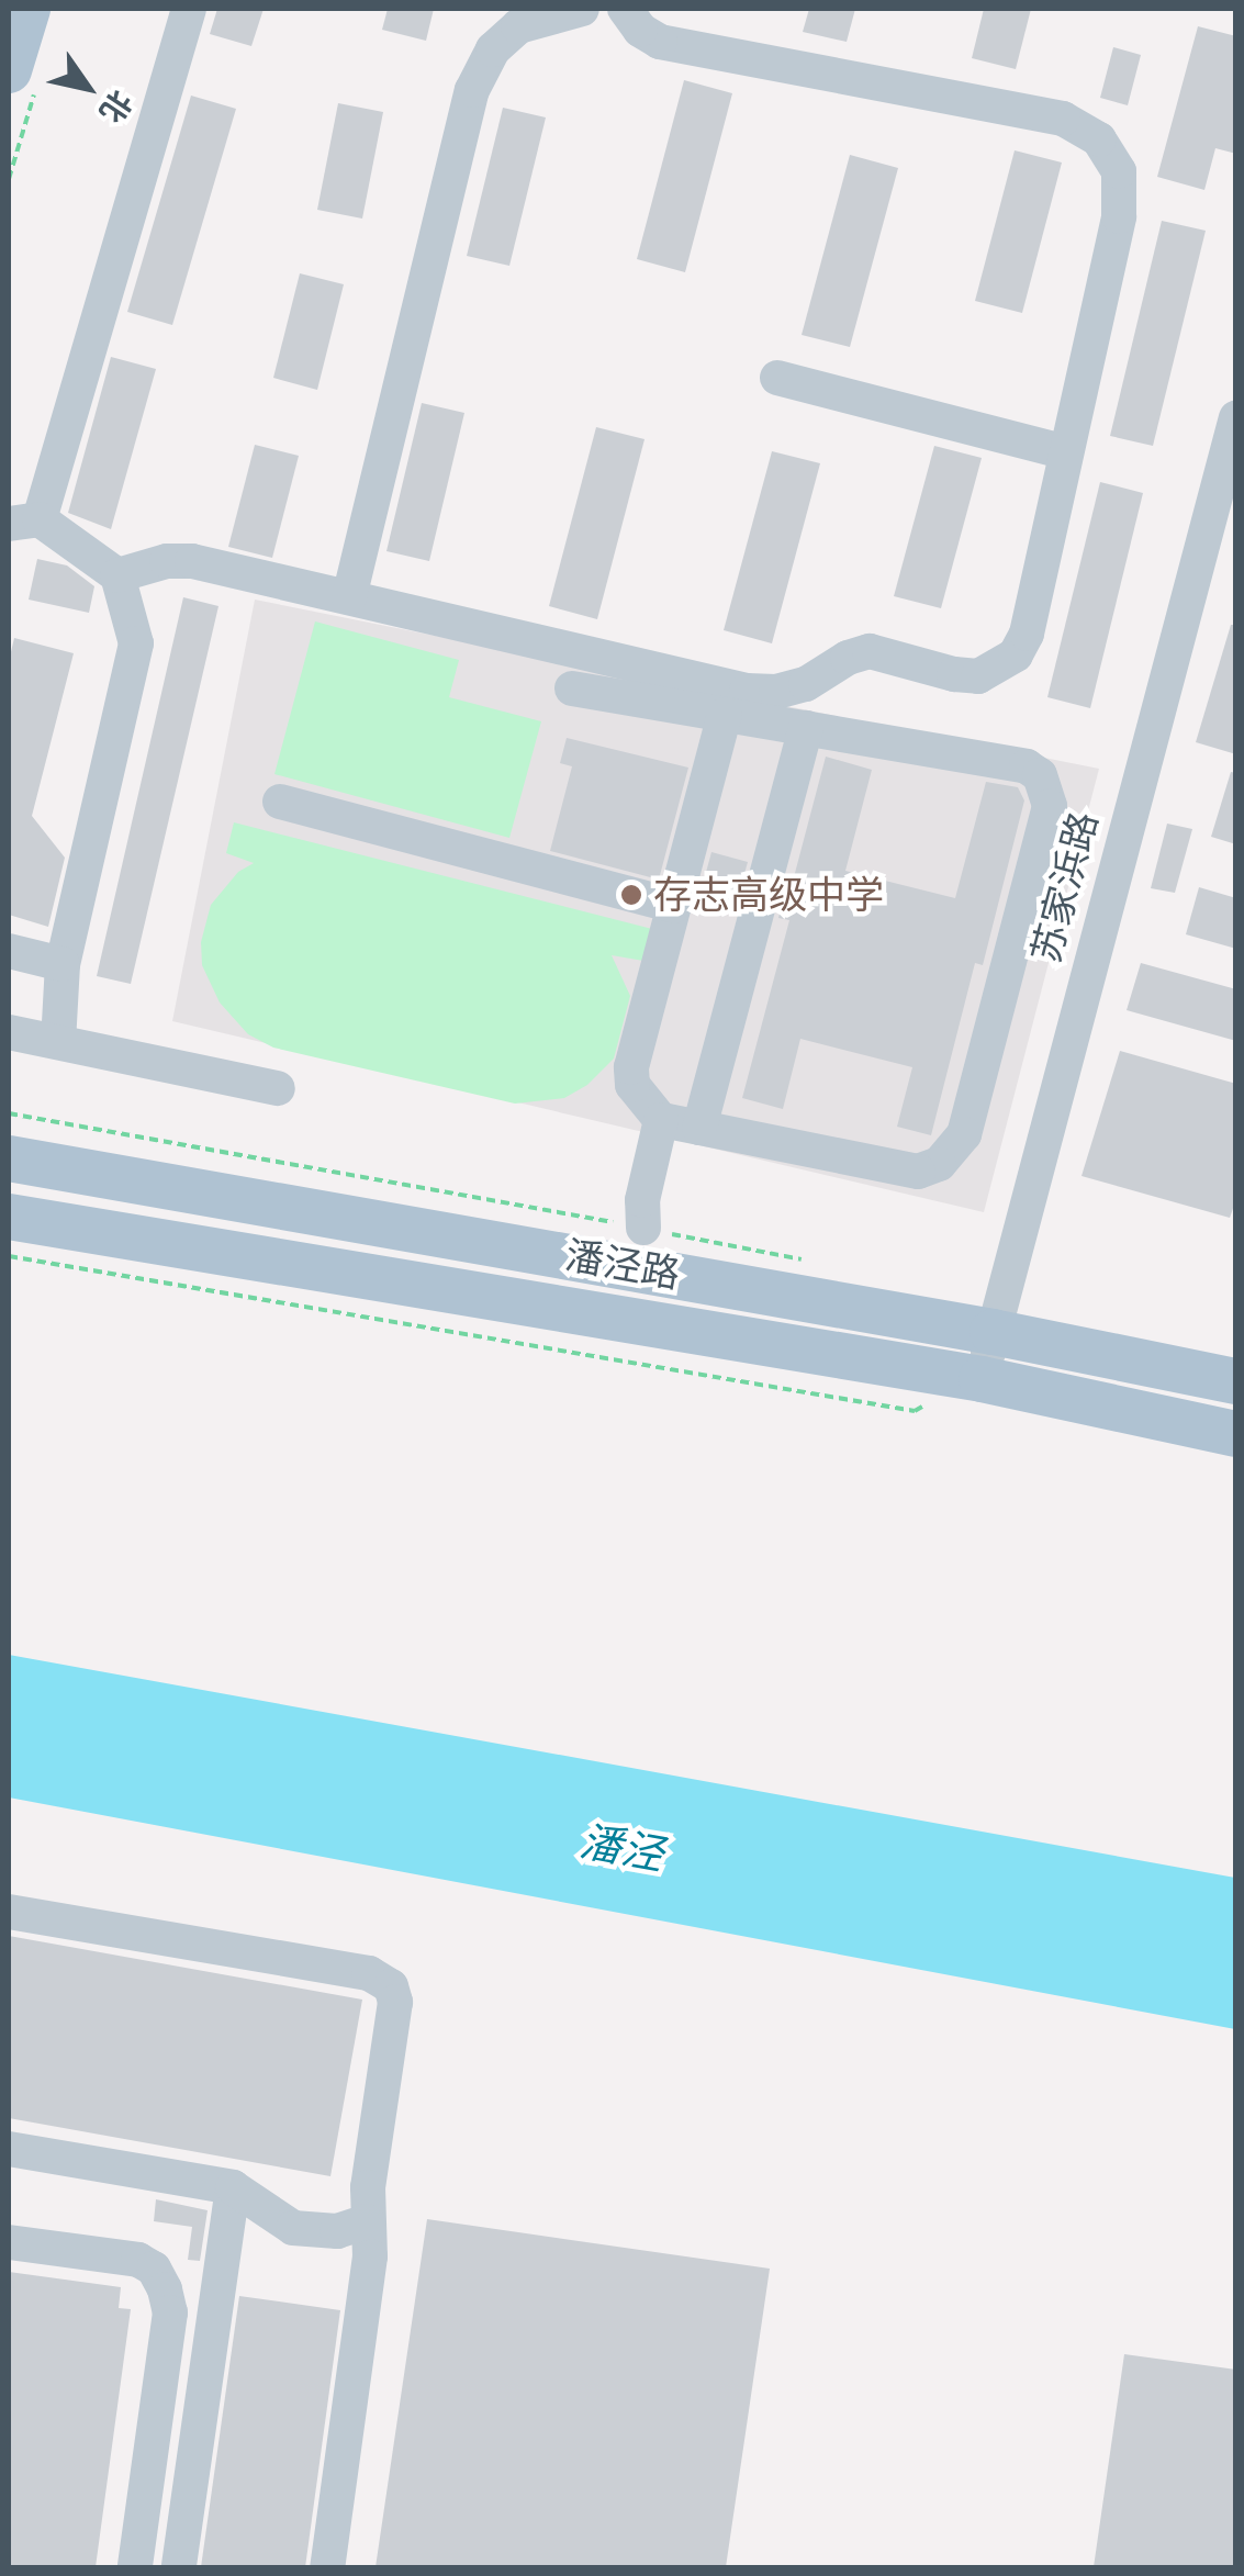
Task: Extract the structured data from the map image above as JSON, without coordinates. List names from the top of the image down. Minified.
{"streets":{"main road":["潘泾路"],"street":["苏家浜路"]},"crossings":[["苏家浜路","潘泾路"]],"water":["潘泾"],"places":["存志高级中学"],"north":"bottom right"}
